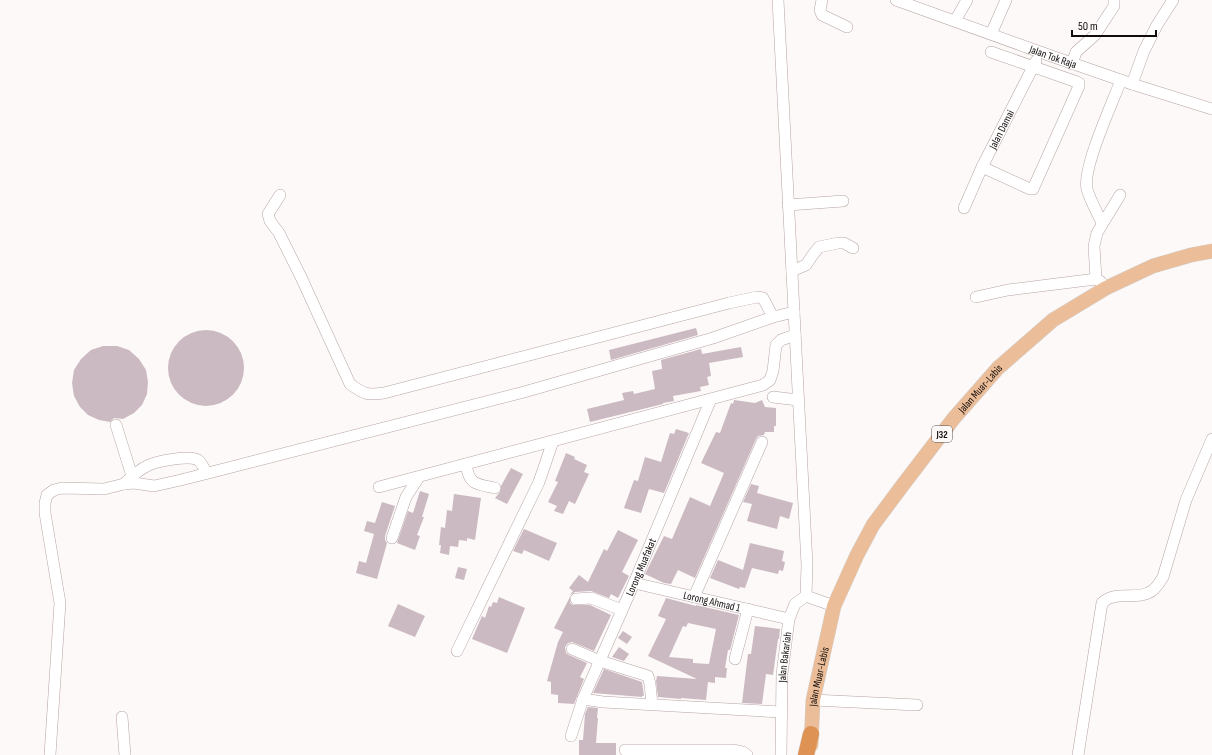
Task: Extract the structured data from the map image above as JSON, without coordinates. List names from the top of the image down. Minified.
{"streets":{"main road":["Jalan Muar-Labis","J32"],"street":["Jalan Tok Raja","Jalan Damai","Lorong Muafakat","Lorong Ahmad 1","Jalan Bakariah"]},"crossings":[["Jalan Tok Raja","Jalan Damai"],["Lorong Muafakat","Lorong Ahmad 1"],["Lorong Ahmad 1","Jalan Bakariah"]],"scale_bar":"50 m"}
